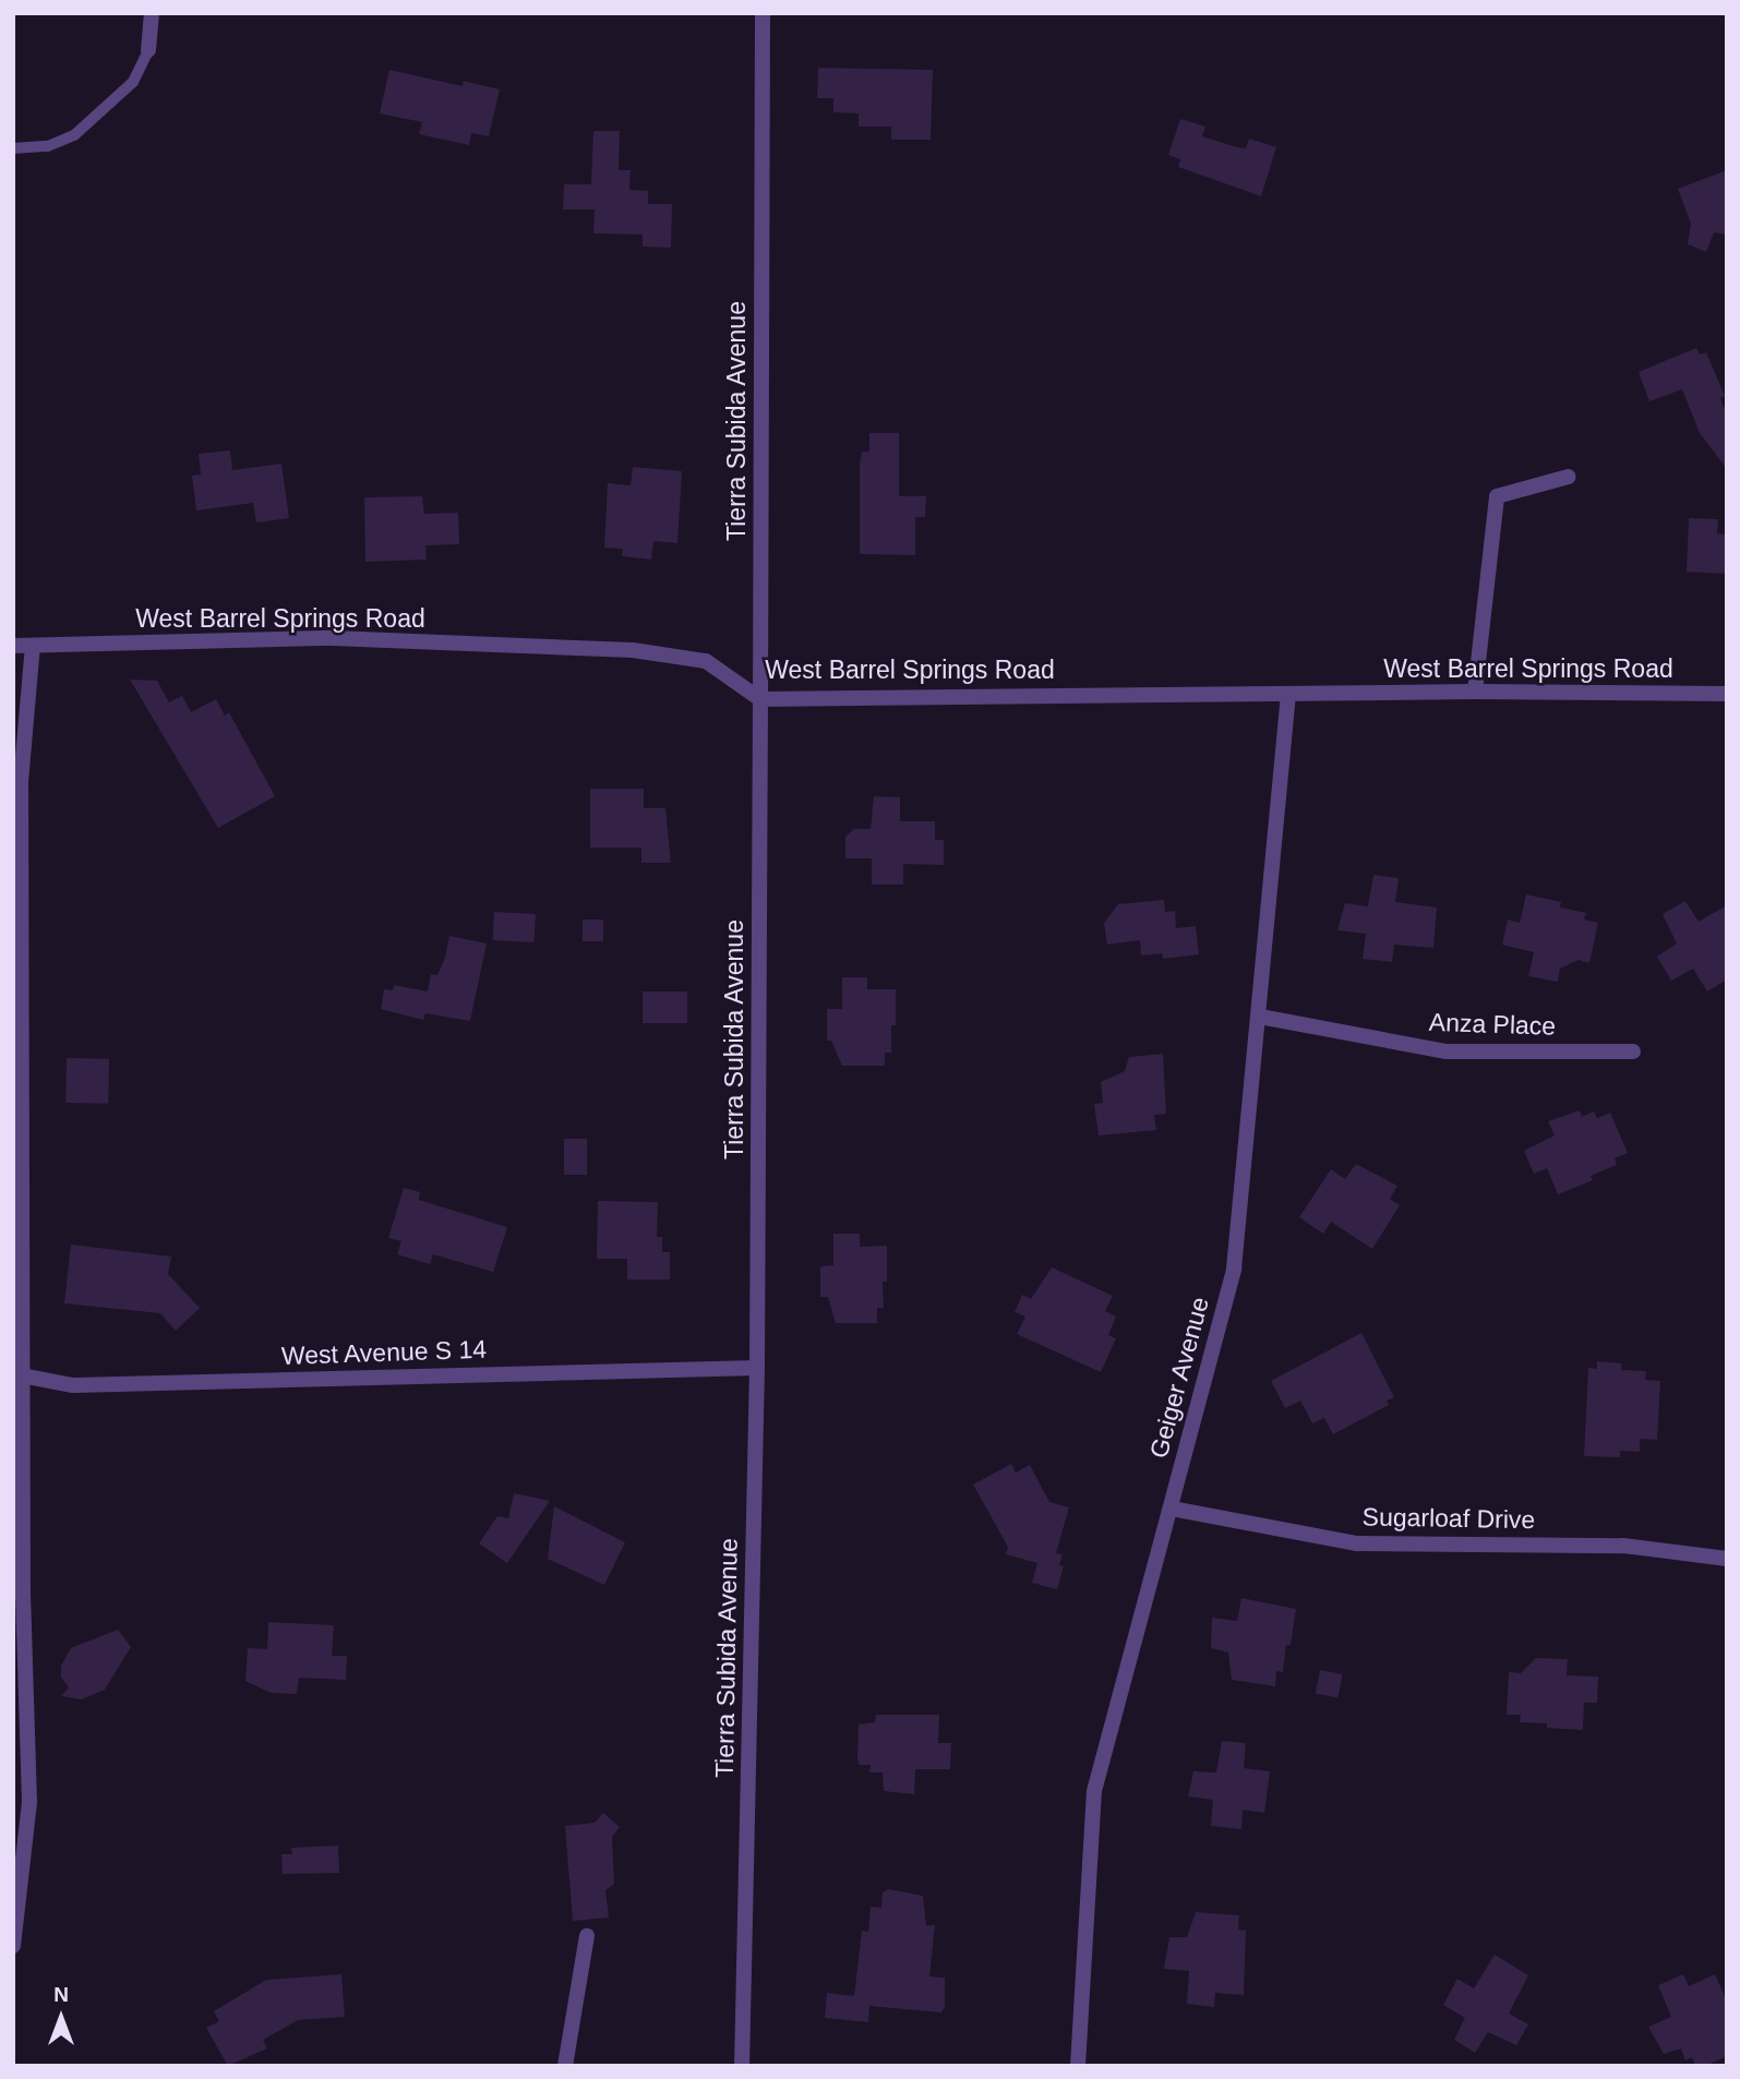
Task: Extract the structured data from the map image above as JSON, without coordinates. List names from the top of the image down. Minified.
{"streets":{"street":["Tierra Subida Avenue","West Barrel Springs Road","Anza Place","West Avenue S 14","Geiger Avenue","Sugarloaf Drive"]},"crossings":[["Tierra Subida Avenue","West Barrel Springs Road"],["Tierra Subida Avenue","West Avenue S 14"],["West Barrel Springs Road","Geiger Avenue"],["Anza Place","Geiger Avenue"],["Geiger Avenue","Sugarloaf Drive"]],"north":"top"}
